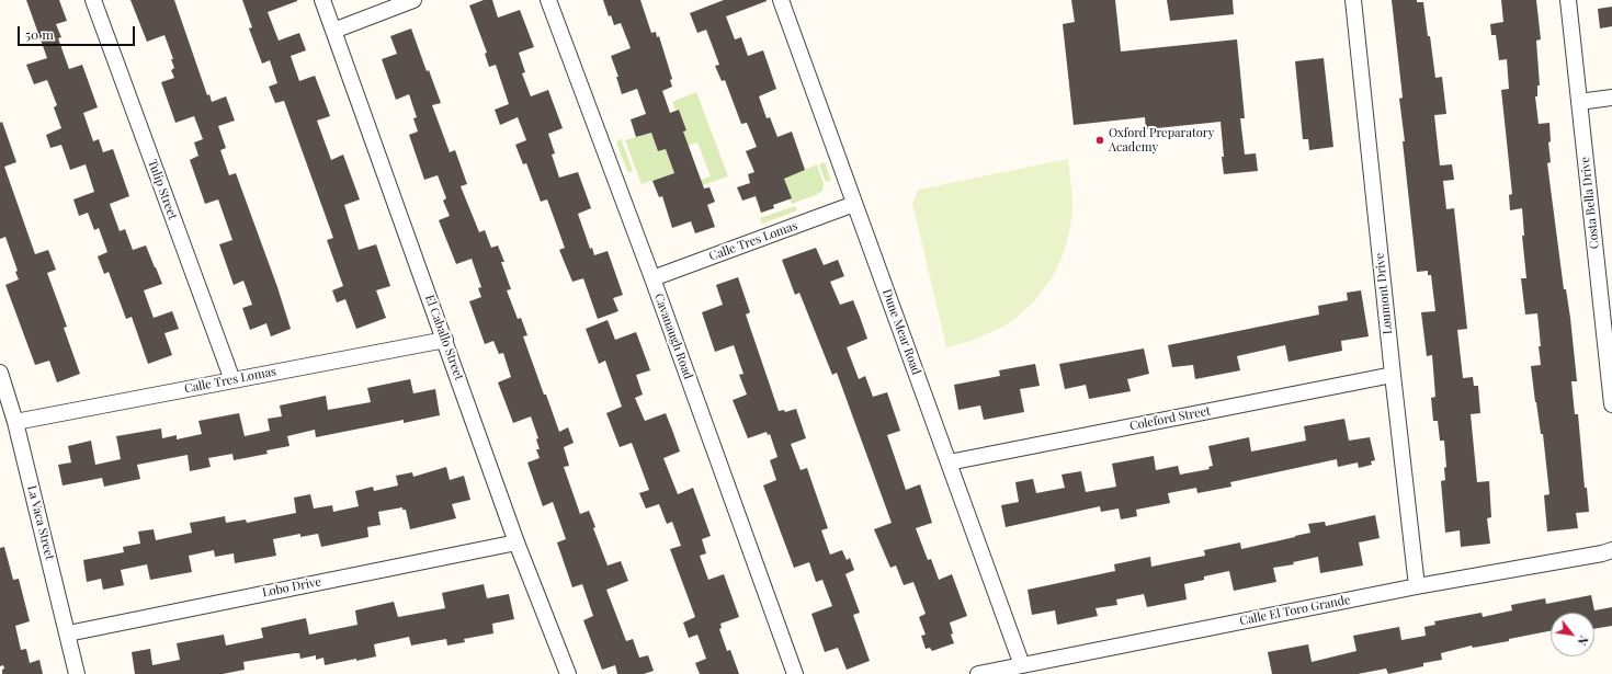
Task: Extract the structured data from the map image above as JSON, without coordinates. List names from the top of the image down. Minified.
{"streets":{"street":["Tulip Street","Costa Bella Drive","Calle Tres Lomas","Loumont Drive","Dune Mear Road","Cavanaugh Road","El Caballo Street","Coleford Street","La Vaca Street","Lobo Drive","Calle El Toro Grande"]},"crossings":[["Tulip Street","Calle Tres Lomas"],["Calle Tres Lomas","Dune Mear Road"],["Calle Tres Lomas","Cavanaugh Road"],["Calle Tres Lomas","El Caballo Street"],["Calle Tres Lomas","La Vaca Street"],["Loumont Drive","Coleford Street"],["Loumont Drive","Calle El Toro Grande"],["Dune Mear Road","Coleford Street"],["Dune Mear Road","Calle El Toro Grande"],["El Caballo Street","Lobo Drive"],["La Vaca Street","Lobo Drive"]],"places":["Oxford Preparatory Academy"],"scale_bar":"50 m","north":"bottom right"}
